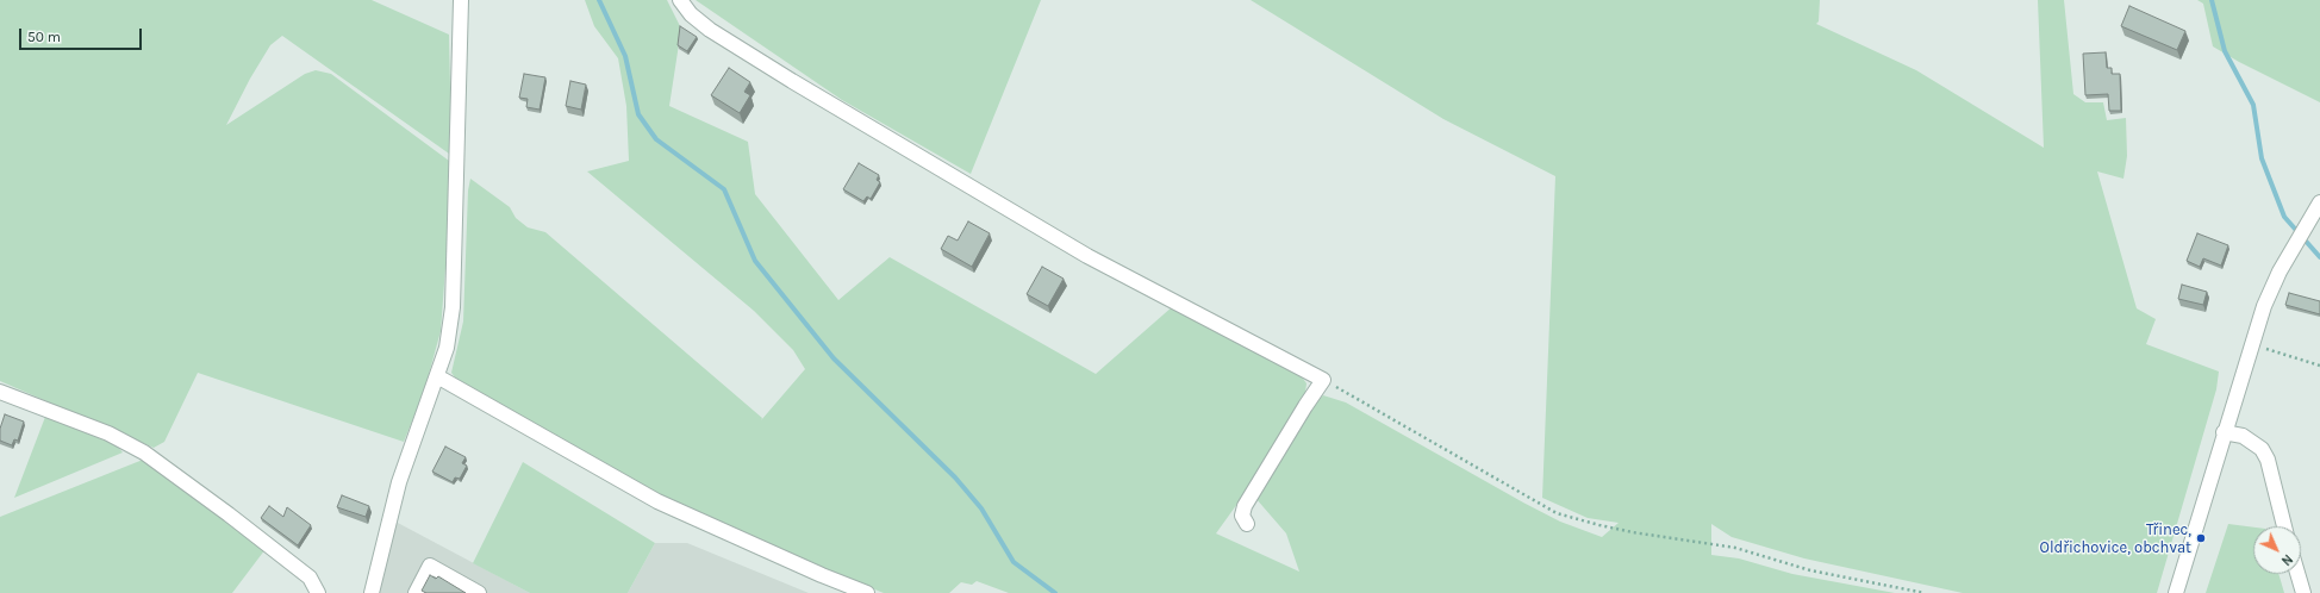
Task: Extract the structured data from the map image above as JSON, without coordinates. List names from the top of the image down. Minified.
{"places":["Třinec, Oldřichovice, obchvat"],"scale_bar":"50 m","north":"bottom right"}
